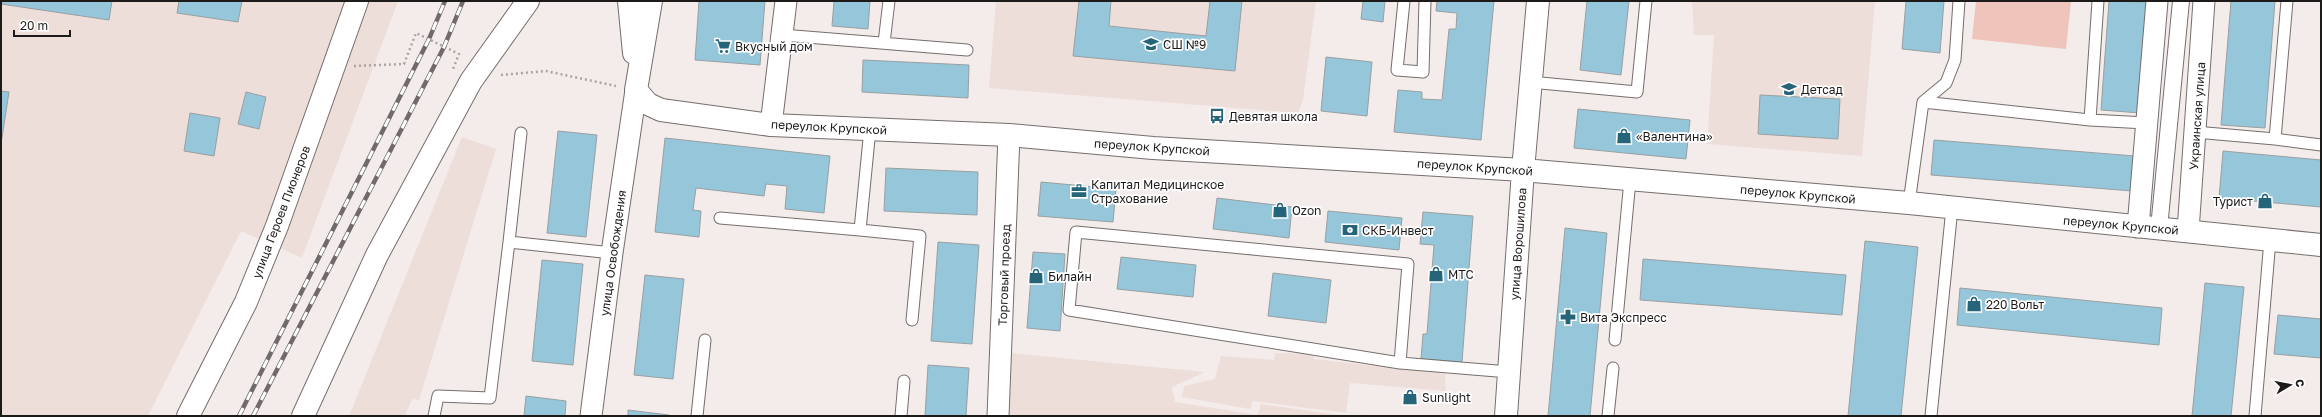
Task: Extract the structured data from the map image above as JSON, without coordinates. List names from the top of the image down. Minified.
{"streets":{"street":["Украинская улица","переулок Крупской","улица Героев Пионеров","улица Ворошилова","улица Освобождения","Торговый проезд"]},"crossings":[["Украинская улица","переулок Крупской"],["переулок Крупской","улица Ворошилова"],["переулок Крупской","улица Освобождения"],["переулок Крупской","Торговый проезд"]],"places":{"school or university":["СШ №9","Детсад"],"supermarket":["Вкусный дом"],"bus stop":["Девятая школа"],"shop":["«Валентина»","Турист","Ozon","МТС","Билайн","220 Вольт","Sunlight"],"office":["Капитал Медицинское Страхование"],"bank":["СКБ-Инвест"],"pharmacy":["Вита Экспресс"]},"scale_bar":"20 m","north":"right"}
